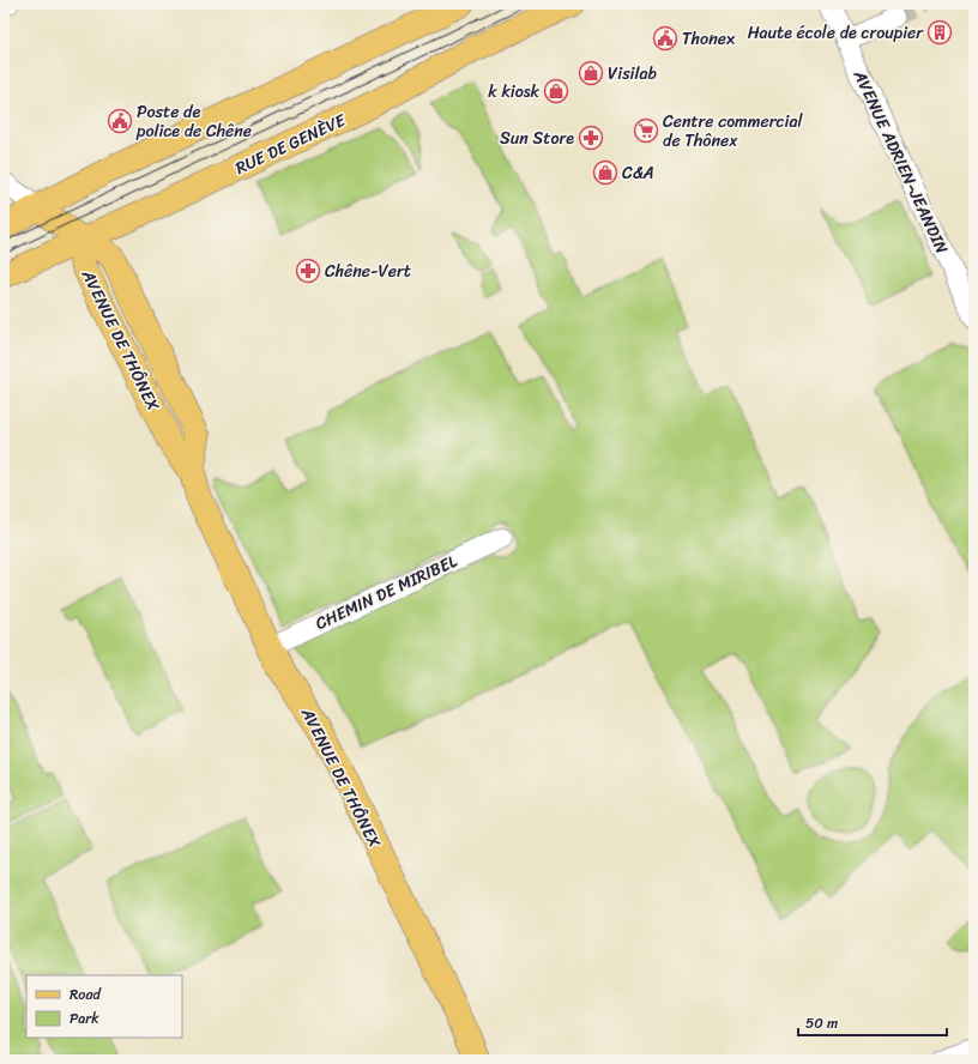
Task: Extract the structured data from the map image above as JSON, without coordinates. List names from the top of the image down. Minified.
{"streets":{"main road":["RUE DE GENÈVE","AVENUE DE THÔNEX"],"street":["AVENUE ADRIEN-JEANDIN","CHEMIN DE MIRIBEL"]},"crossings":[["RUE DE GENÈVE","AVENUE DE THÔNEX"],["AVENUE DE THÔNEX","CHEMIN DE MIRIBEL"]],"places":{"building":["Haute école de croupier"],"public building":["Thonex","Poste de police de Chêne"],"shop":["Visilab","k kiosk","C&A"],"supermarket":["Centre commercial de Thônex"],"pharmacy":["Sun Store","Chêne-Vert"]},"legend":["Road","Park"],"scale_bar":"50 m"}
